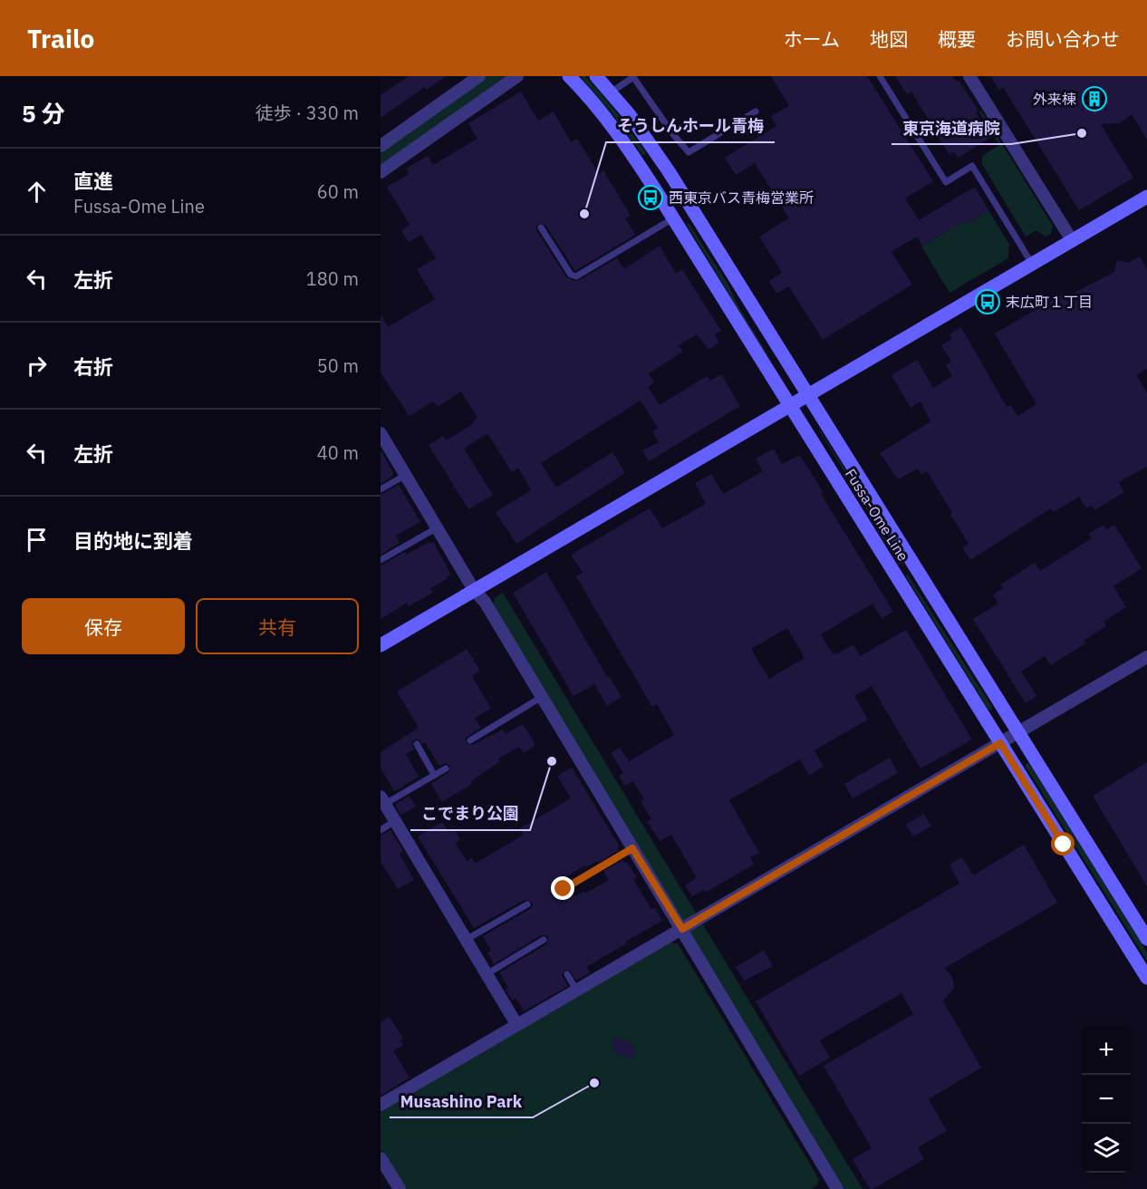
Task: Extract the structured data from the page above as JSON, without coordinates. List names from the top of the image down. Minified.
{"streets":{"main road":["Fussa-Ome Line"]},"places":{"building":["外来棟"],"other":["東京海道病院","そうしんホール青梅","こでまり公園","Musashino Park"],"bus stop":["西東京バス青梅営業所","末広町１丁目"]},"page":{"header":"Trailo","nav":["ホーム","地図","概要","お問い合わせ"],"heading":["5 分","徒歩 · 330 m"],"list":[["直進","Fussa-Ome Line","60 m"],["左折","180 m"],["右折","50 m"],["左折","40 m"],"目的地に到着"],"buttons":["保存","共有"],"map_buttons":["+","−"]}}
